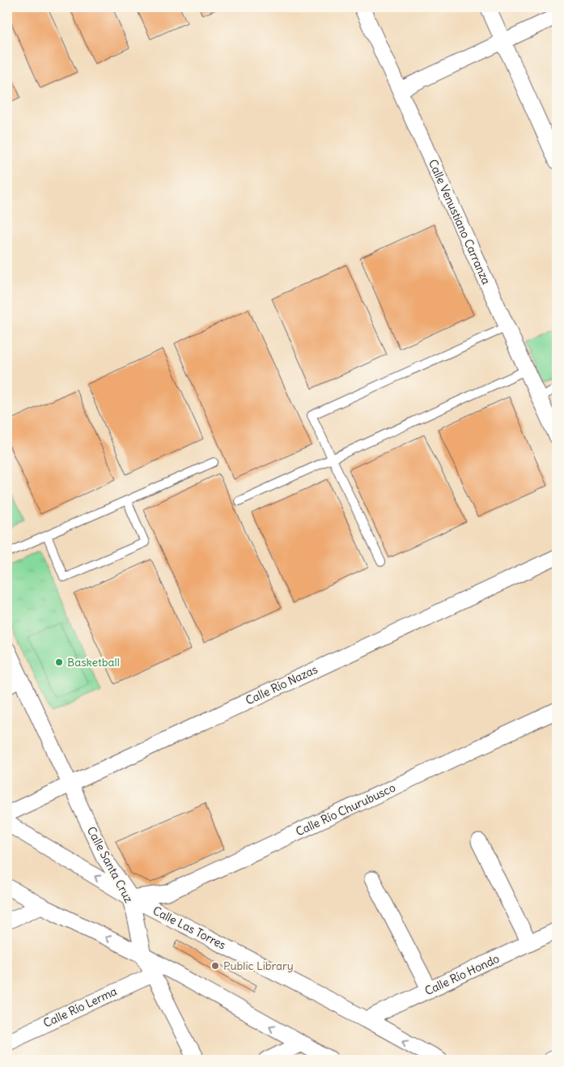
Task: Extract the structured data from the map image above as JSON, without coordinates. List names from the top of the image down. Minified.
{"streets":{"street":["Calle Venustiano Carranza","Calle Río Nazas","Calle Río Churubusco","Calle Santa Cruz","Calle Las Torres","Calle Río Hondo","Calle Río Lerma"]},"crossings":[["Calle Río Nazas","Calle Santa Cruz"],["Calle Río Churubusco","Calle Santa Cruz"],["Calle Río Churubusco","Calle Las Torres"],["Calle Santa Cruz","Calle Las Torres"],["Calle Santa Cruz","Calle Río Lerma"],["Calle Las Torres","Calle Río Hondo"]],"places":["Basketball","Public Library"]}
